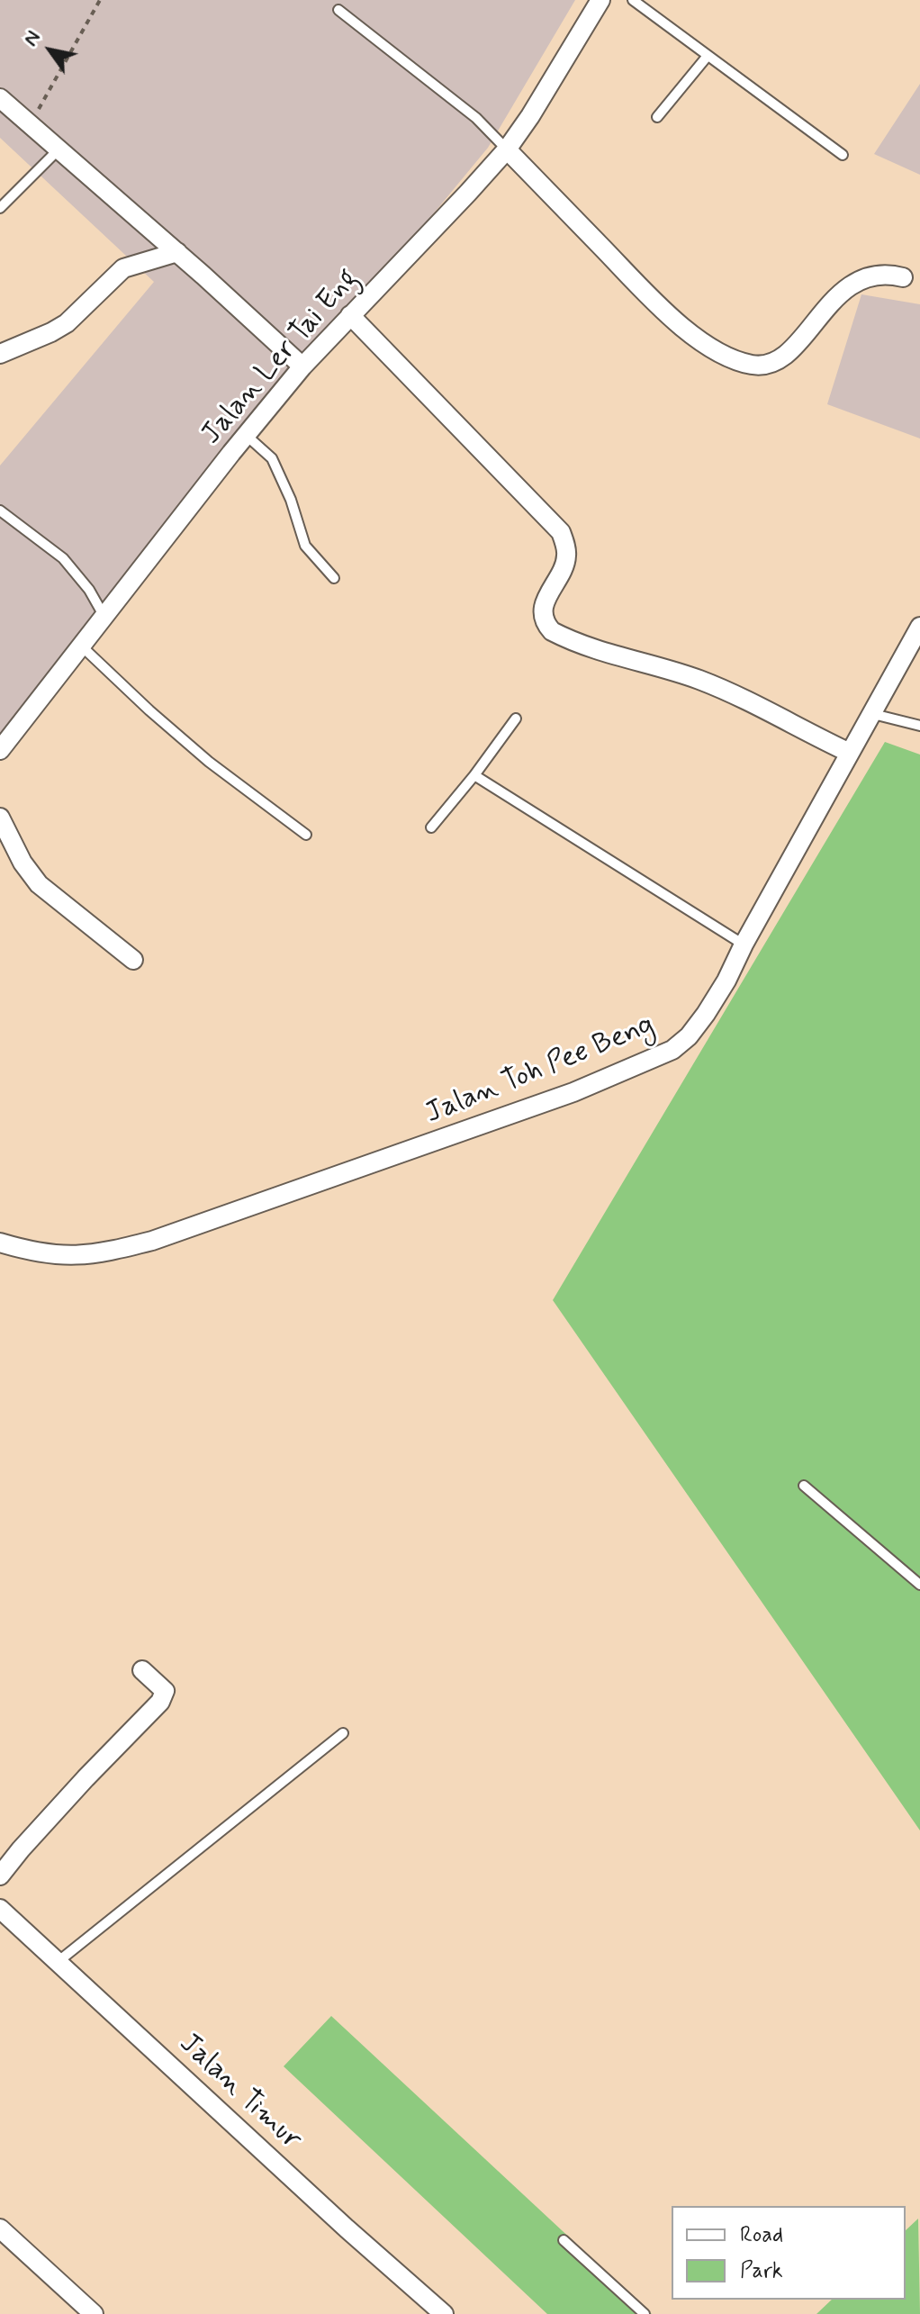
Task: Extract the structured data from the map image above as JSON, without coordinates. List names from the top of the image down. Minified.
{"streets":{"street":["Jalan Ler Tai Eng","Jalan Toh Pee Beng","Jalan Timur"]},"legend":["Road","Park"],"north":"top left"}
